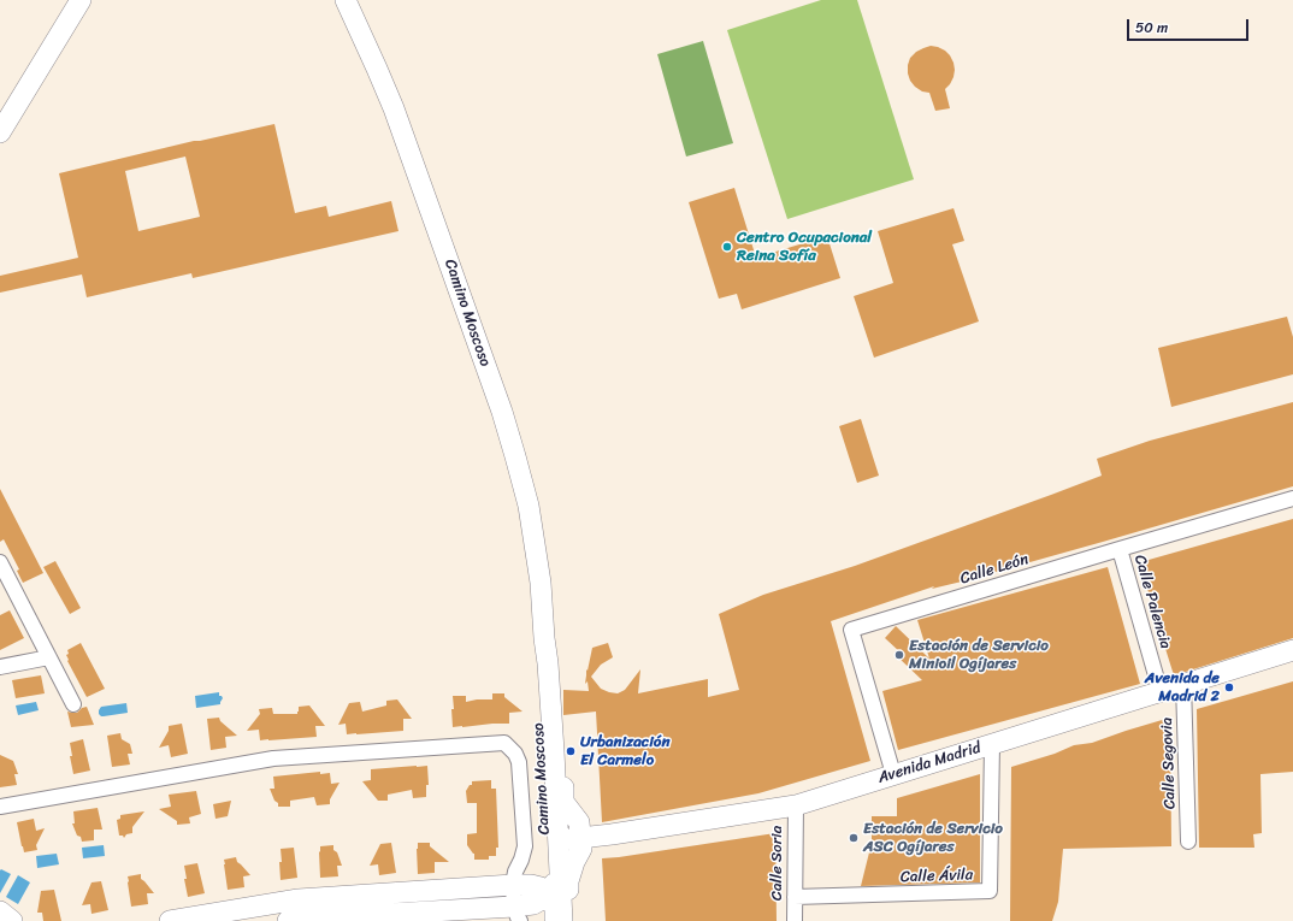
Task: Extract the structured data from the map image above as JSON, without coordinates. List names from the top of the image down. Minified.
{"streets":{"street":["Camino Moscoso","Calle León","Calle Palencia","Avenida Madrid","Calle Segovia","Calle Soria","Calle Ávila"]},"crossings":[["Camino Moscoso","Avenida Madrid"],["Calle León","Calle Palencia"],["Calle León","Avenida Madrid"],["Calle Palencia","Avenida Madrid"],["Avenida Madrid","Calle Segovia"],["Avenida Madrid","Calle Soria"],["Avenida Madrid","Calle Ávila"],["Calle Soria","Calle Ávila"]],"places":["Centro Ocupacional Reina Sofía","Estación de Servicio Minioil Ogíjares","Avenida de Madrid 2","Urbanización El Carmelo","Estación de Servicio ASC Ogíjares"],"scale_bar":"50 m"}
